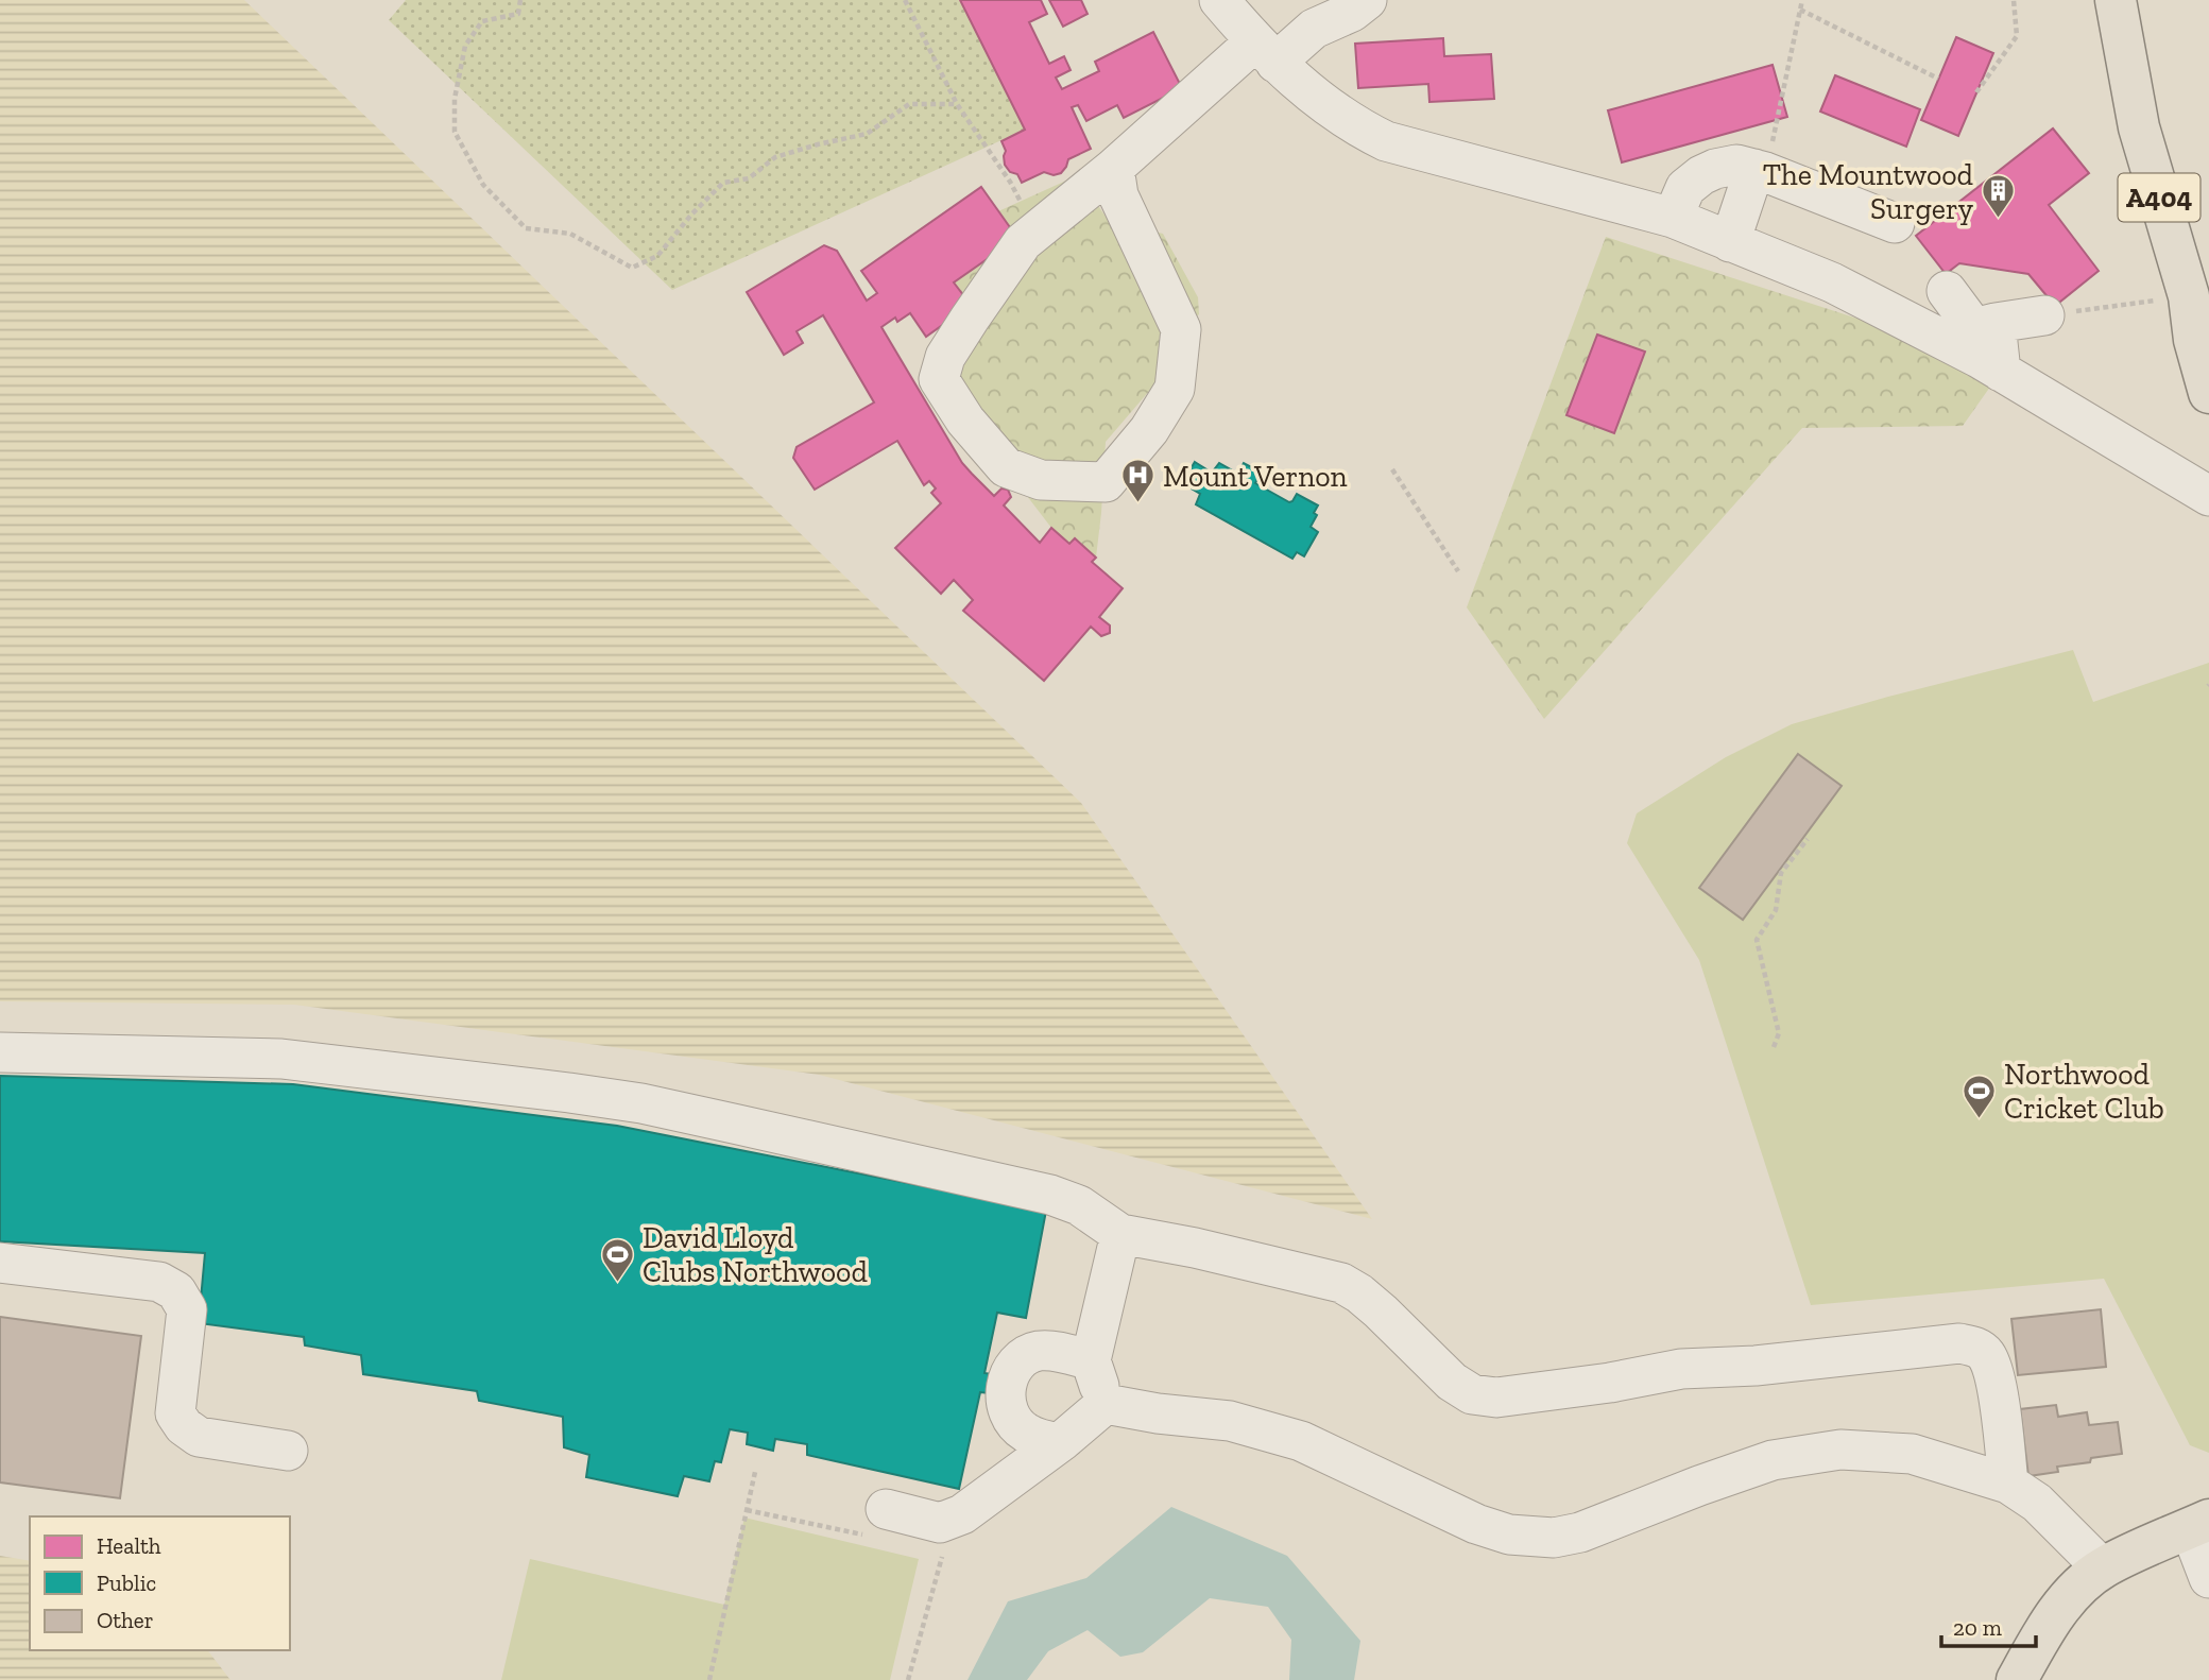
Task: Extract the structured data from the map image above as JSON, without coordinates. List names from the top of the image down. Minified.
{"streets":{"main road":["A404"]},"places":{"building":["The Mountwood Surgery"],"hospital":["Mount Vernon"],"sports":["Northwood Cricket Club","David Lloyd Clubs Northwood"]},"legend":["Health","Public","Other"],"scale_bar":"20 m"}
